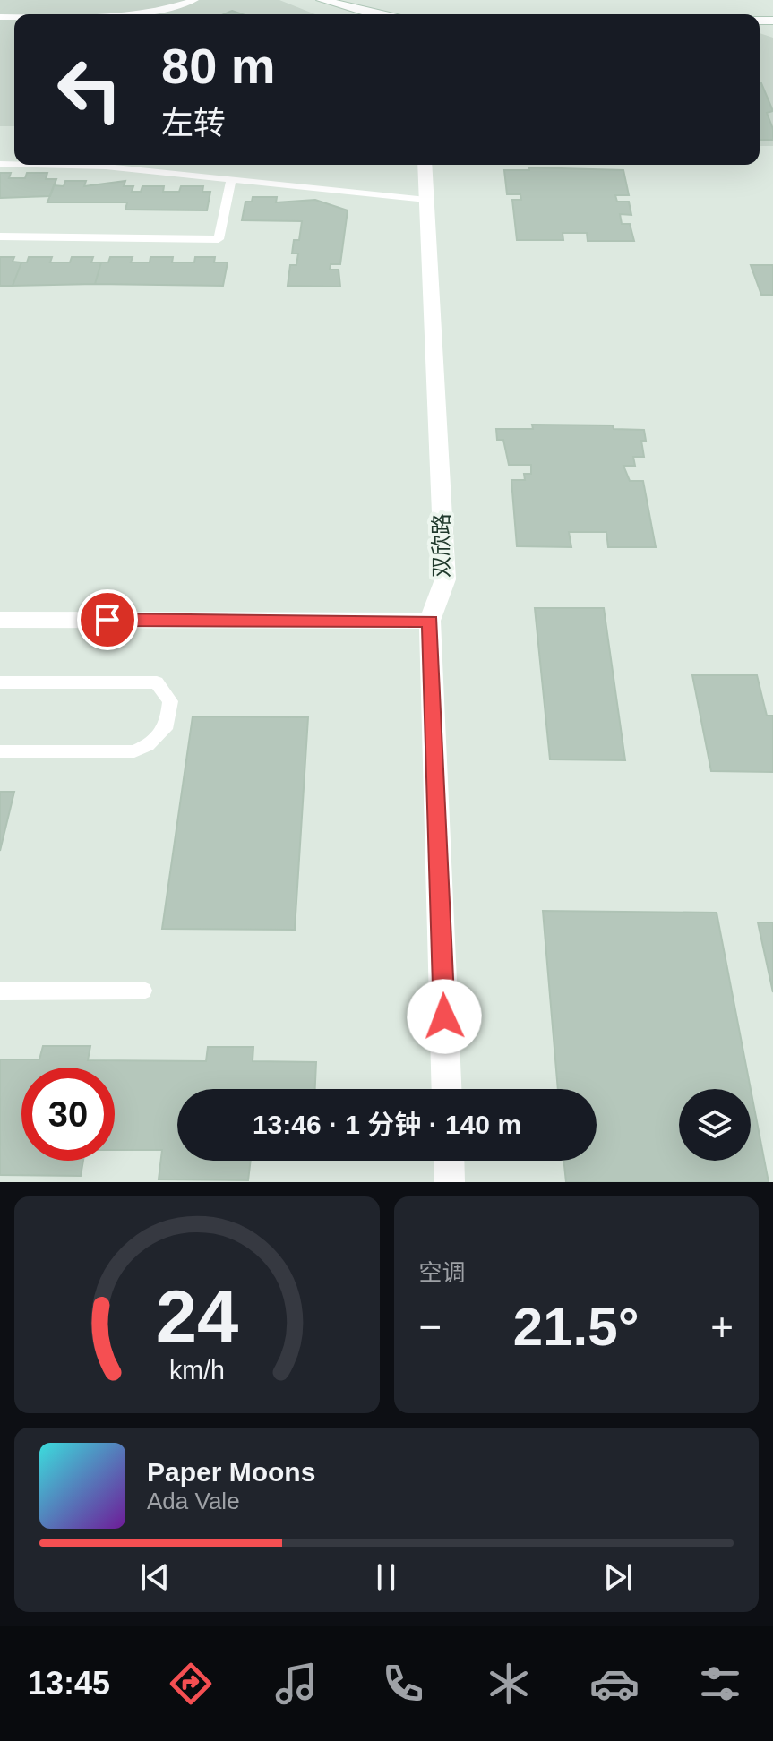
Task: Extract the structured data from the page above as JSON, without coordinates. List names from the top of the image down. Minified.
{"streets":{"street":["双欣路"]},"page":{"turn":["80 m","左转"],"limit":"30","trip":"13:46 · 1 分钟 · 140 m","tile":"空调","heat":["−","21.5°","+"],"song":["Paper Moons","Ada Vale"],"tabs":"13:45","gauge":["24","km/h"]}}
